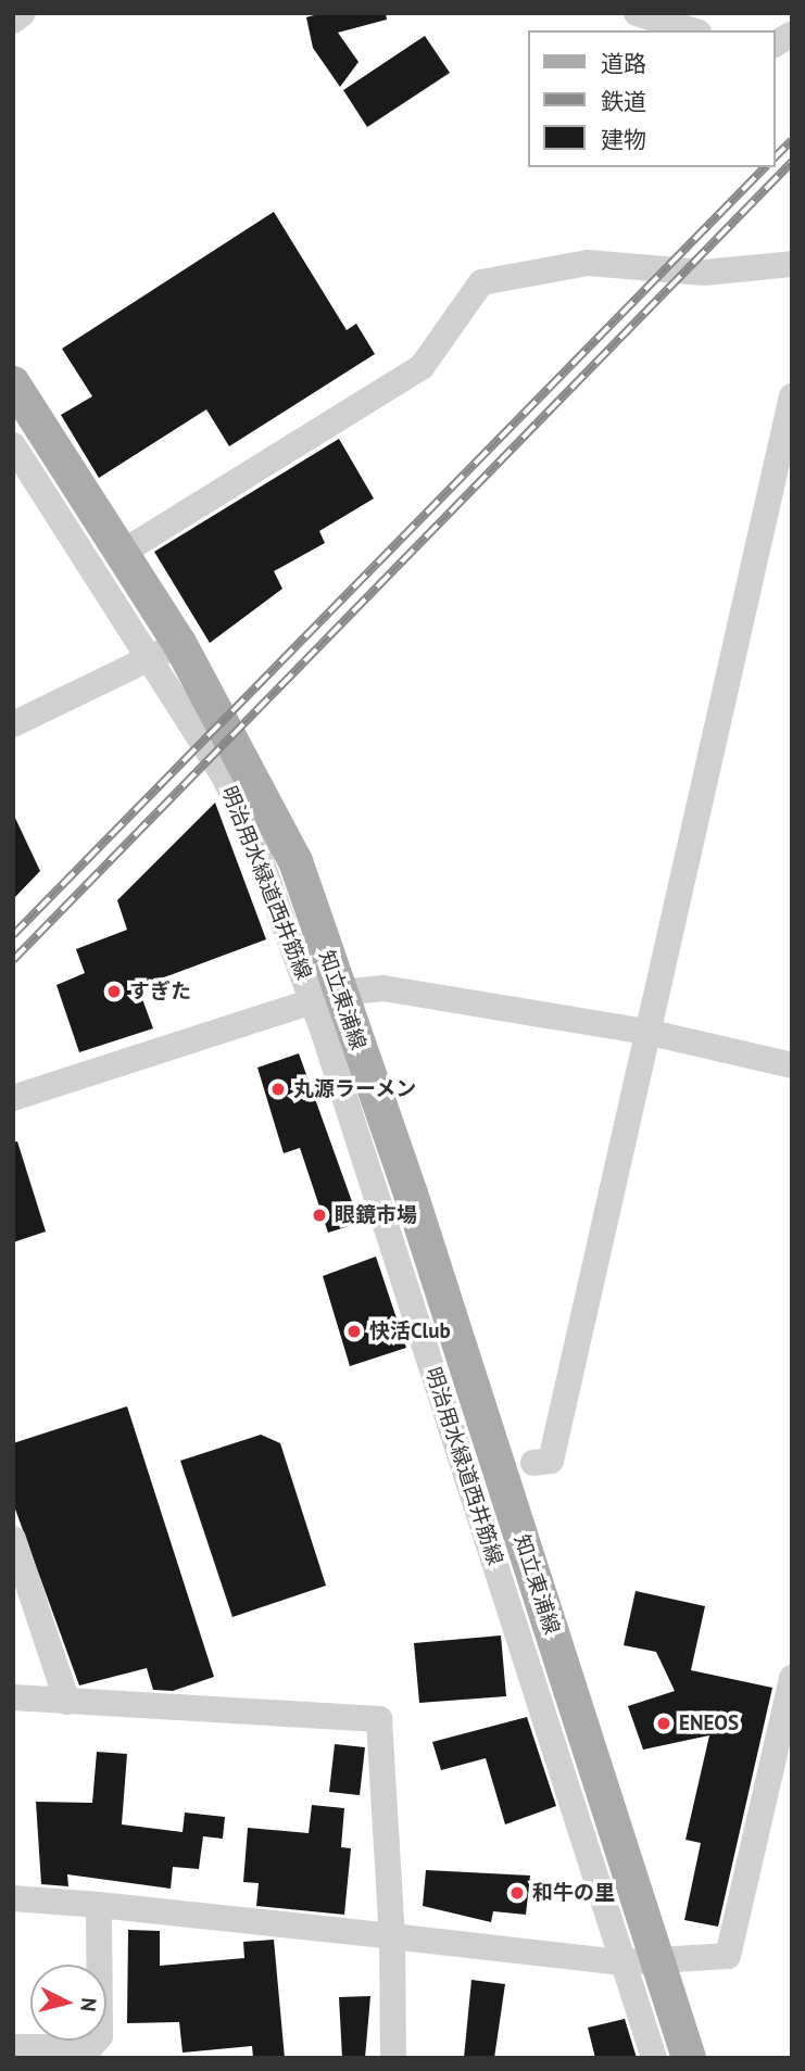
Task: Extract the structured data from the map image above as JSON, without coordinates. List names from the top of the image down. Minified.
{"streets":{"main road":["知立東浦線"],"street":["明治用水緑道西井筋線"]},"crossings":[["明治用水緑道西井筋線","知立東浦線"]],"places":["すぎた","丸源ラーメン","眼鏡市場","快活Club","ENEOS","和牛の里"],"legend":["道路","鉄道","建物"],"north":"right"}
